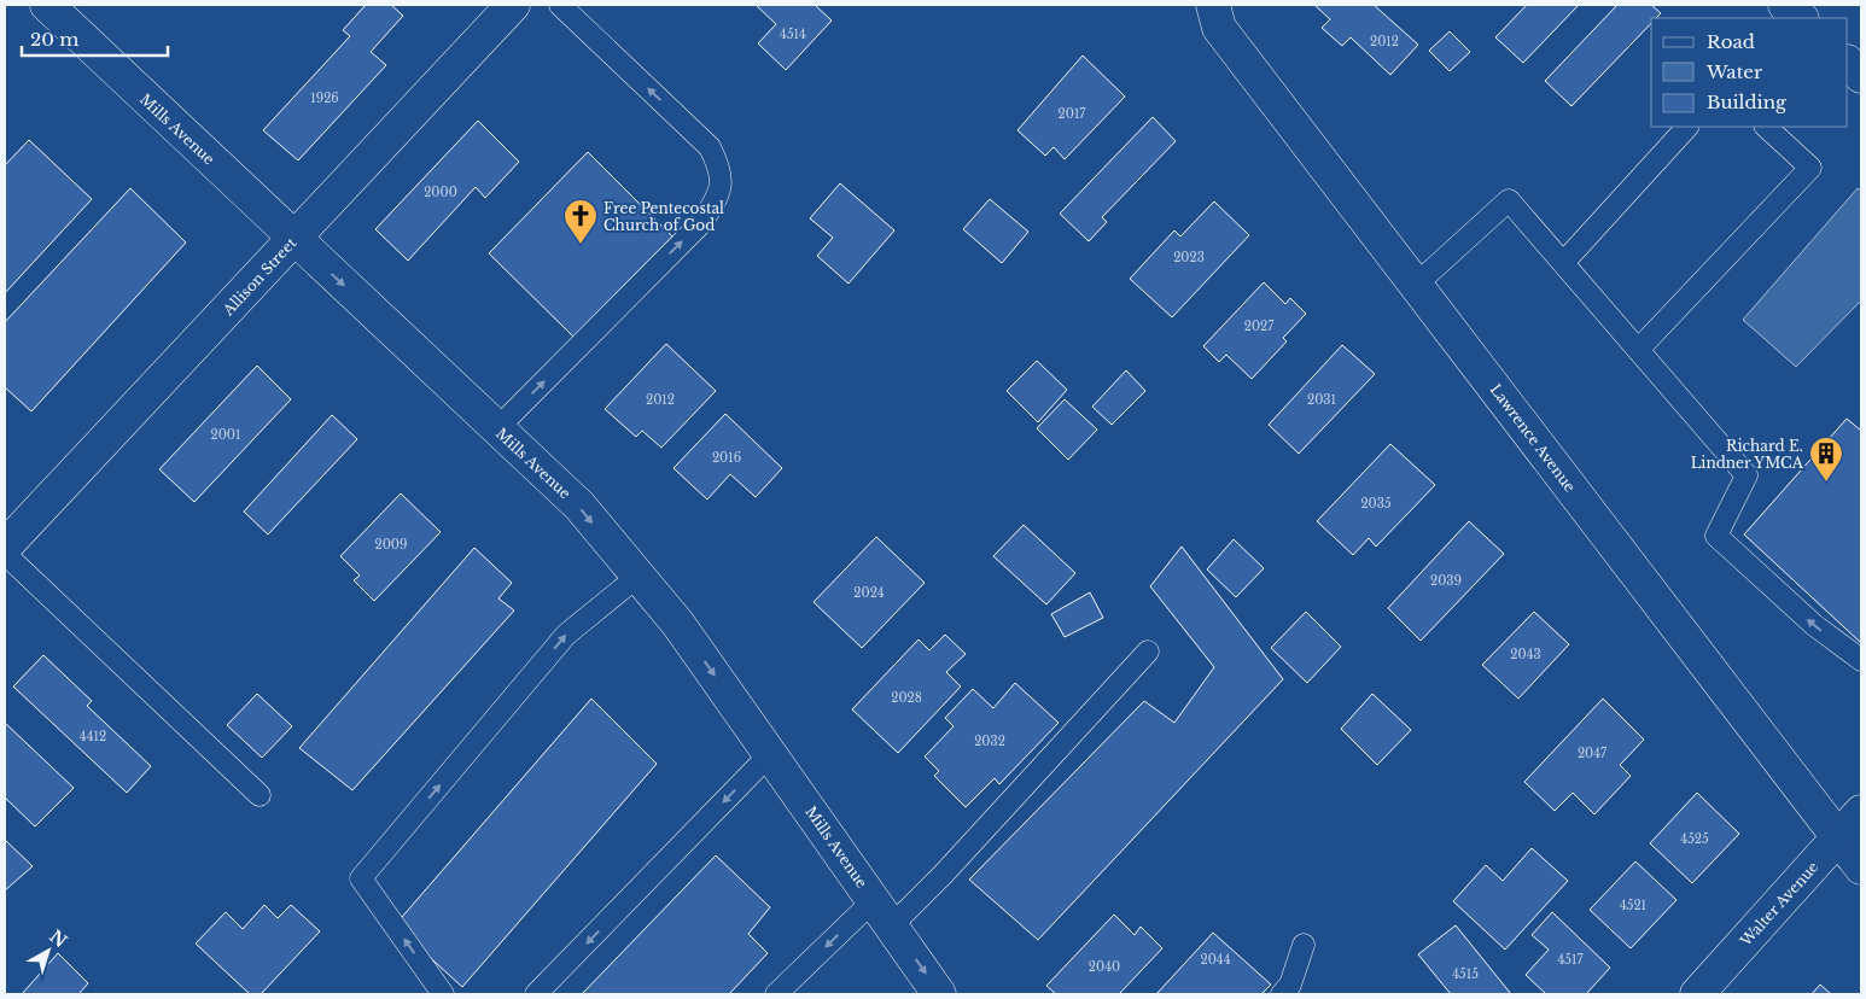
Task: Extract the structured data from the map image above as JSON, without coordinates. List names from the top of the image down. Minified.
{"streets":{"street":["Mills Avenue","Allison Street","Lawrence Avenue","Walter Avenue"]},"crossings":[["Mills Avenue","Allison Street"],["Lawrence Avenue","Walter Avenue"]],"one_way":["Mills Avenue"],"places":{"church":["Free Pentecostal Church of God"],"building":["Richard E. Lindner YMCA"]},"house_numbers":["4514","2012","1926","2017","2000","2023","2027","2012","2031","2001","2016","2035","2009","2039","2024","2043","2028","4412","2032","2047","4525","4521","2044","4517","2040","4515"],"legend":["Road","Water","Building"],"scale_bar":"20 m","north":"top right"}
